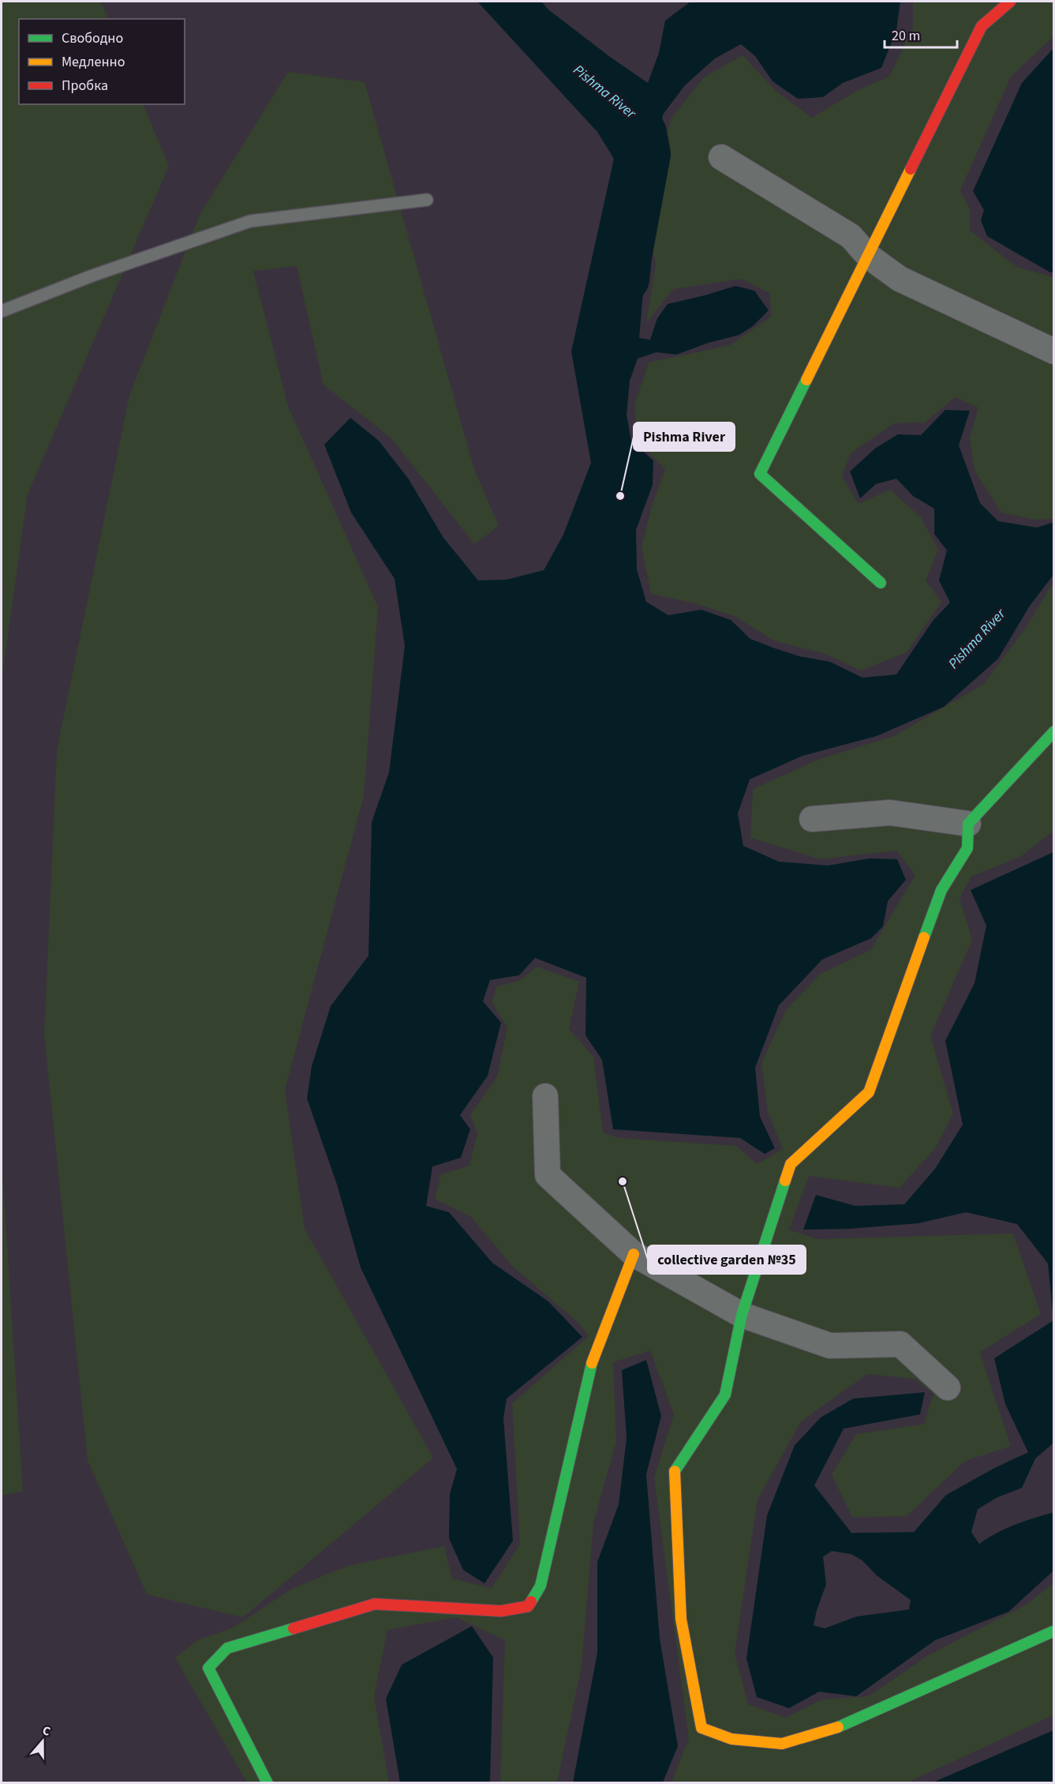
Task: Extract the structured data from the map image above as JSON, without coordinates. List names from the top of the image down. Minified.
{"water":["Pishma River"],"places":["Pishma River","collective garden №35"],"legend":["Свободно","Медленно","Пробка"],"scale_bar":"20 m","north":"top"}
